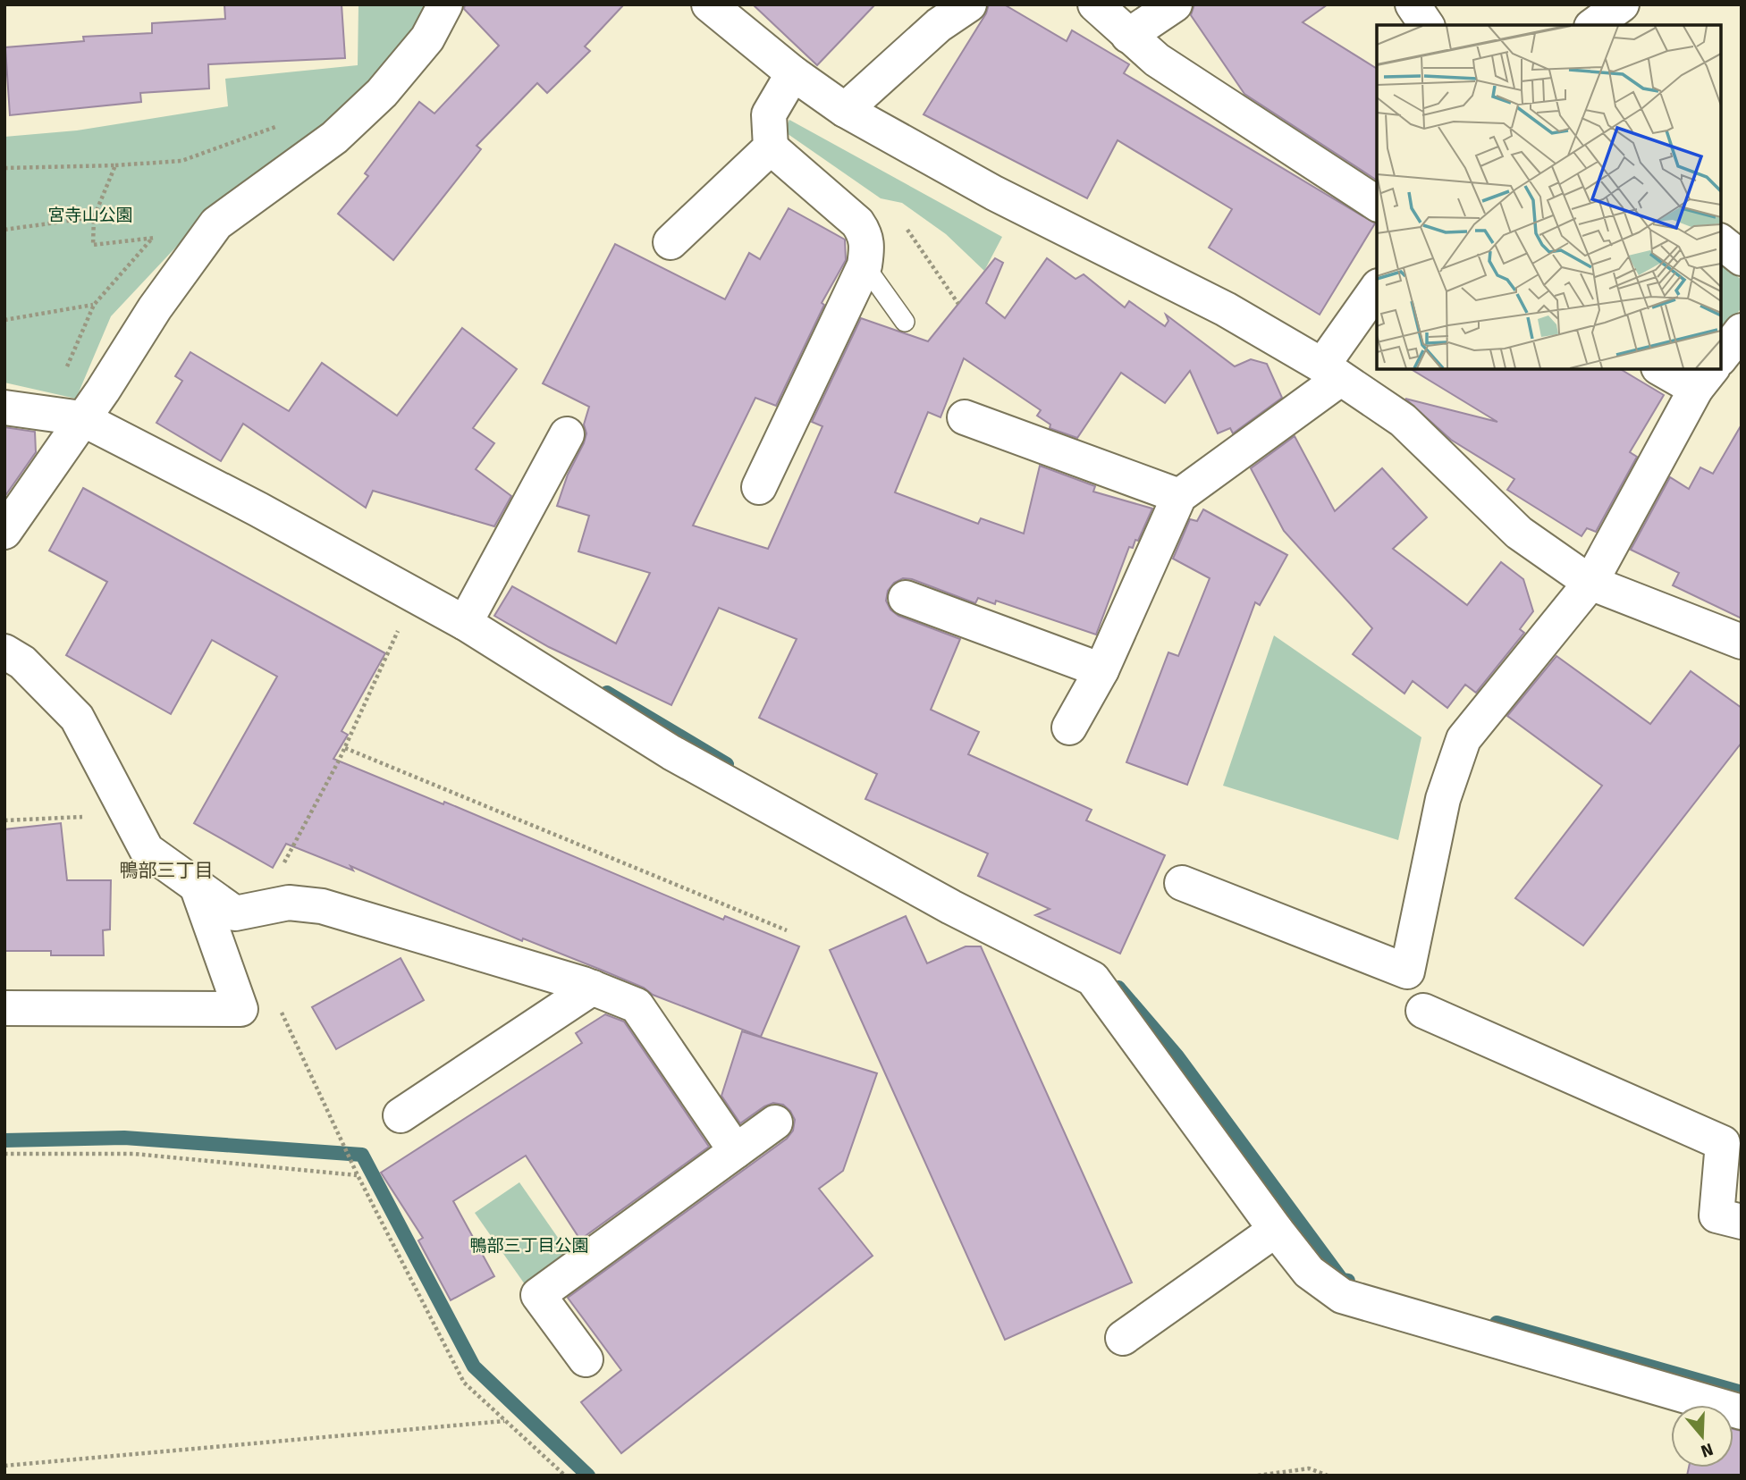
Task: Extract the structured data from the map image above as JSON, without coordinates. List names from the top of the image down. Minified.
{"districts":["鴨部三丁目"],"parks":["宮寺山公園","鴨部三丁目公園"],"north":"bottom"}
